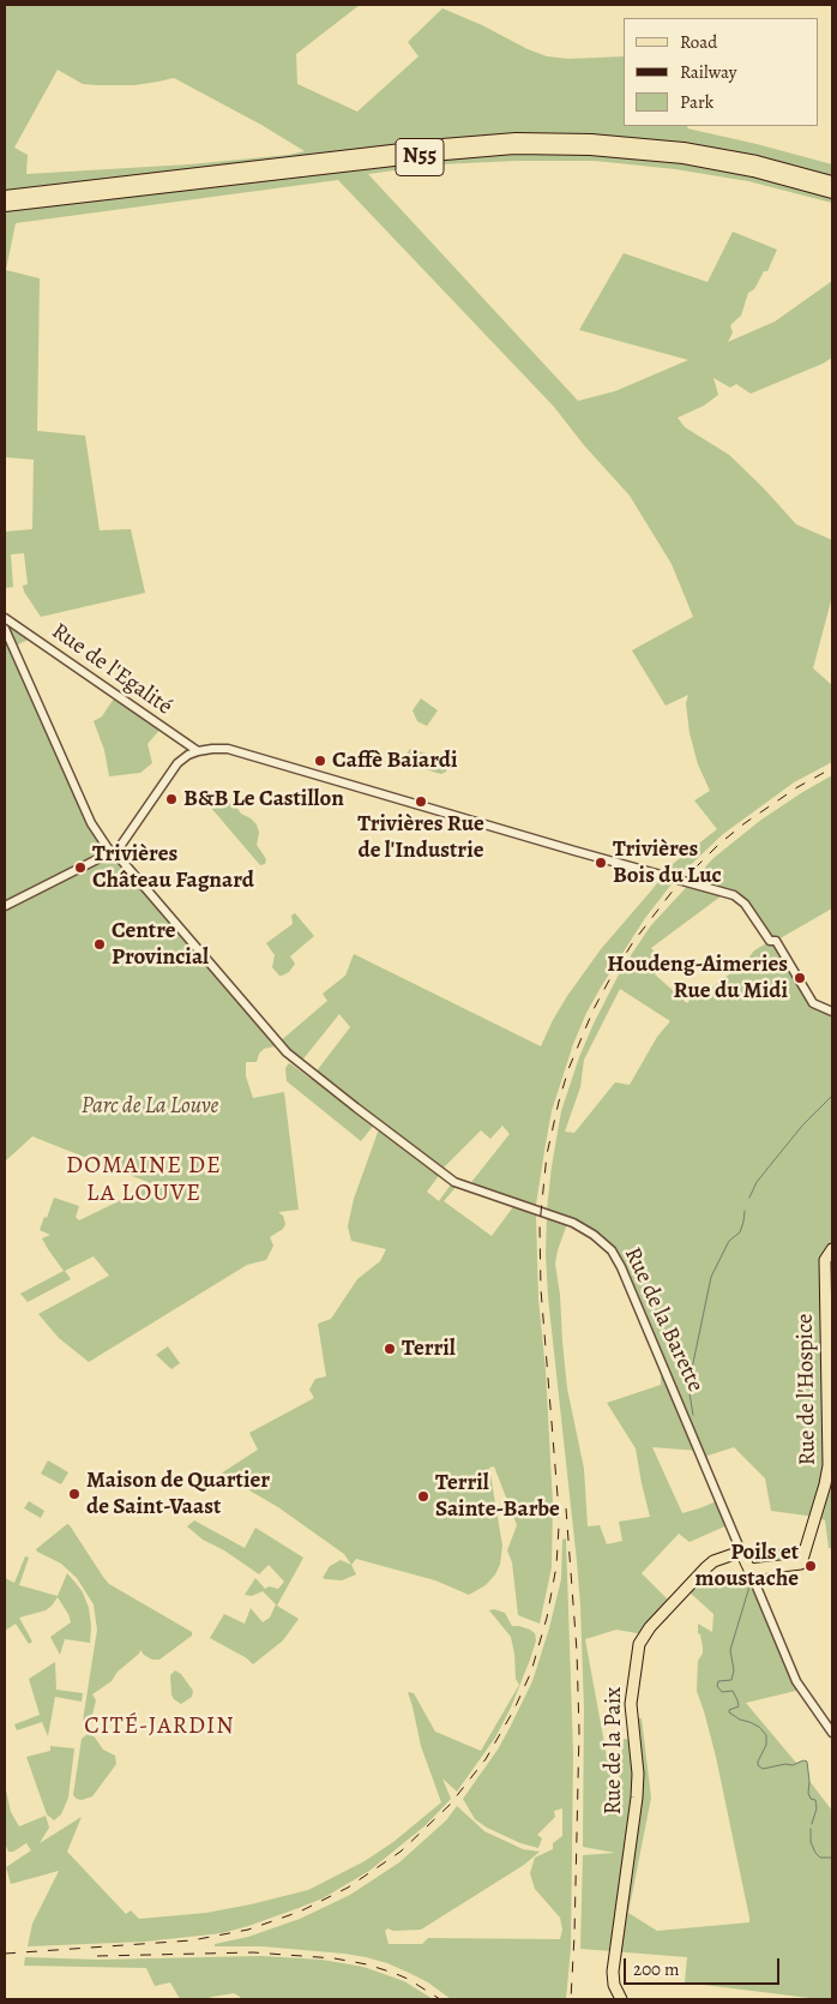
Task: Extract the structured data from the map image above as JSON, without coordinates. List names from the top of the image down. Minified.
{"streets":{"highway":["N55"],"main road":["Rue de la Barette","Rue de l'Hospice","Rue de la Paix"],"street":["Rue de l'Egalité"]},"crossings":[["Rue de la Barette","Rue de l'Hospice"],["Rue de la Barette","Rue de la Paix"]],"districts":["DOMAINE DE LA LOUVE","CITÉ-JARDIN"],"parks":["Parc de La Louve"],"places":["Caffè Baiardi","B&B Le Castillon","Trivières Rue de l'Industrie","Trivières Bois du Luc","Trivières Château Fagnard","Centre Provincial","Houdeng-Aimeries Rue du Midi","Terril","Maison de Quartier de Saint-Vaast","Terril Sainte-Barbe","Poils et moustache"],"legend":["Road","Railway","Park"],"scale_bar":"200 m"}
